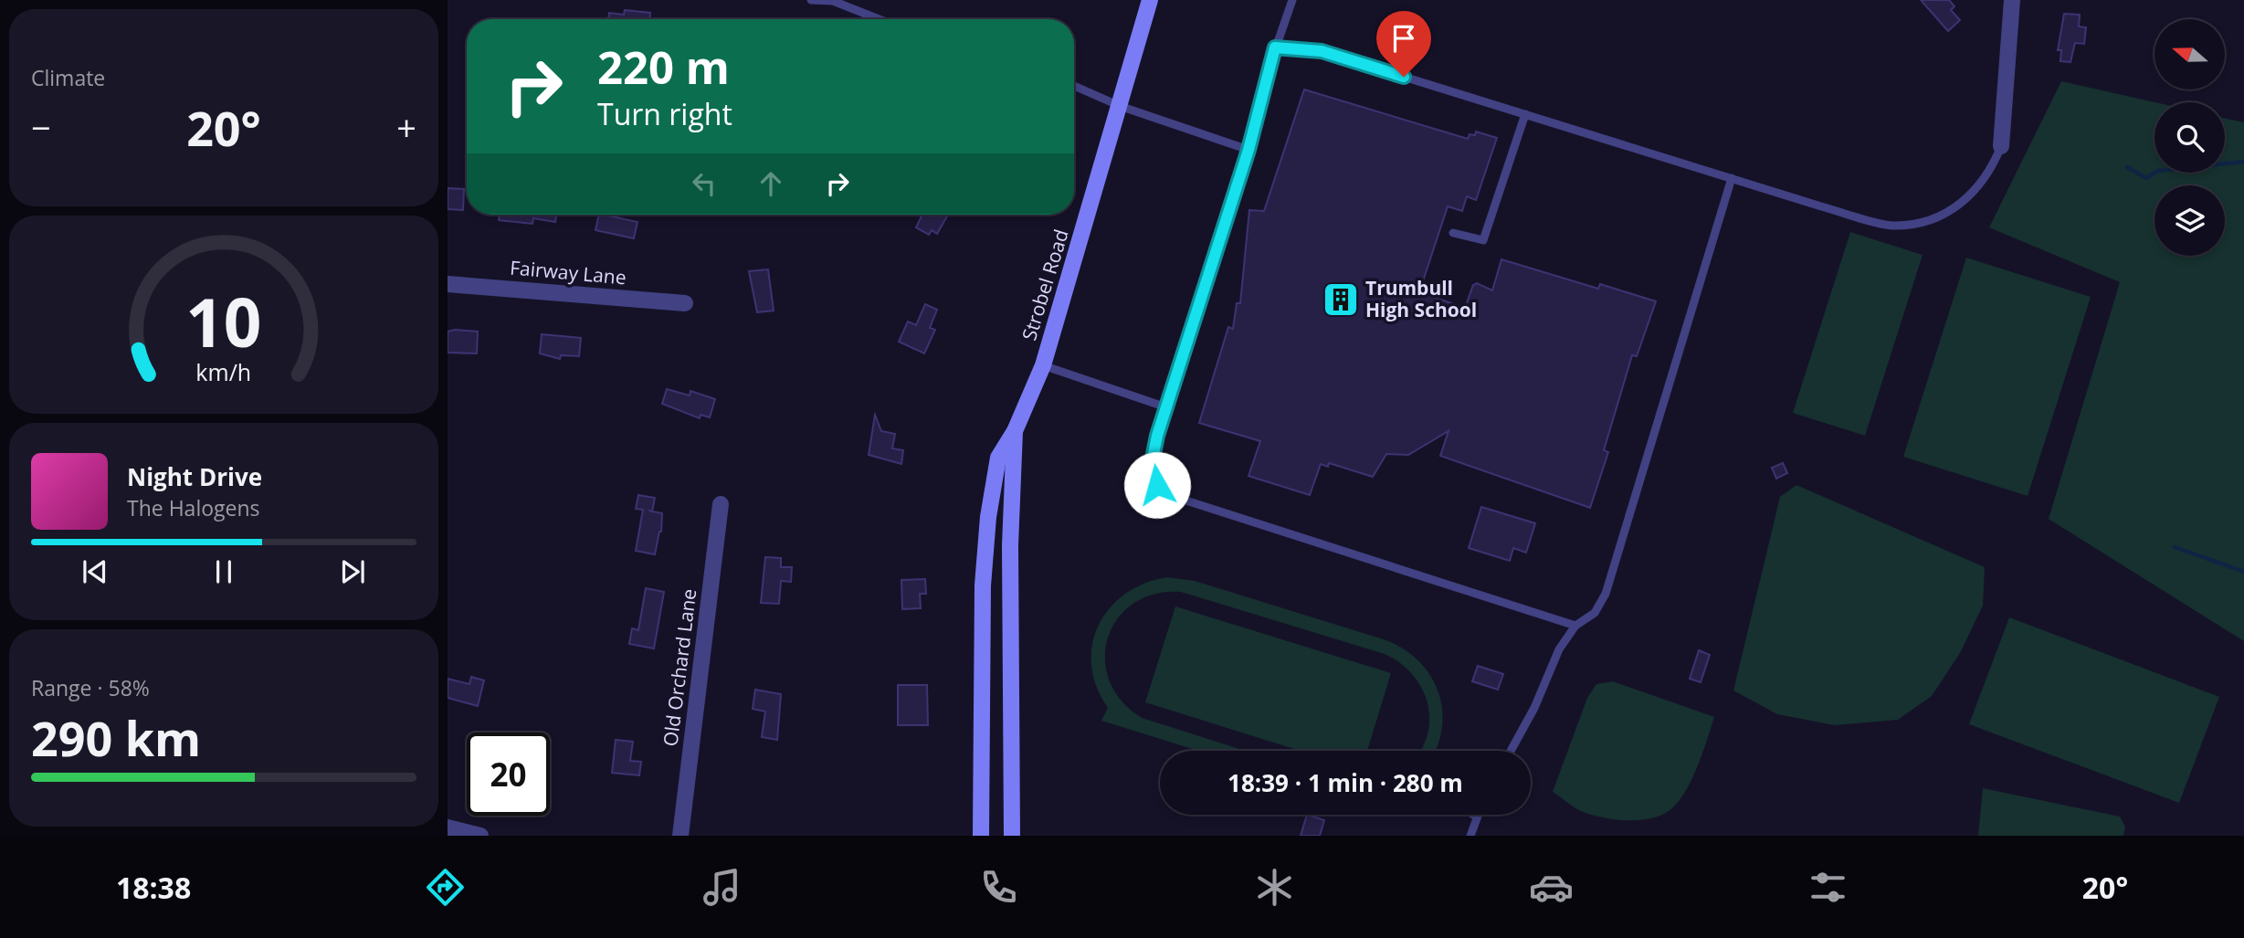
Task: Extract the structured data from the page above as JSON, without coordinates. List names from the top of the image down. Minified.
{"streets":{"street":["Fairway Lane","Strobel Road","Old Orchard Lane"]},"places":{"building":["Trumbull High School"]},"north":"left","page":{"tile":["Climate",["Range · 58%","290 km"]],"turn":["220 m","Turn right"],"heat":["−","20°","+"],"song":["Night Drive","The Halogens"],"limit":"20","trip":"18:39 · 1 min · 280 m","tabs":["18:38","20°"],"gauge":["10","km/h"]}}
